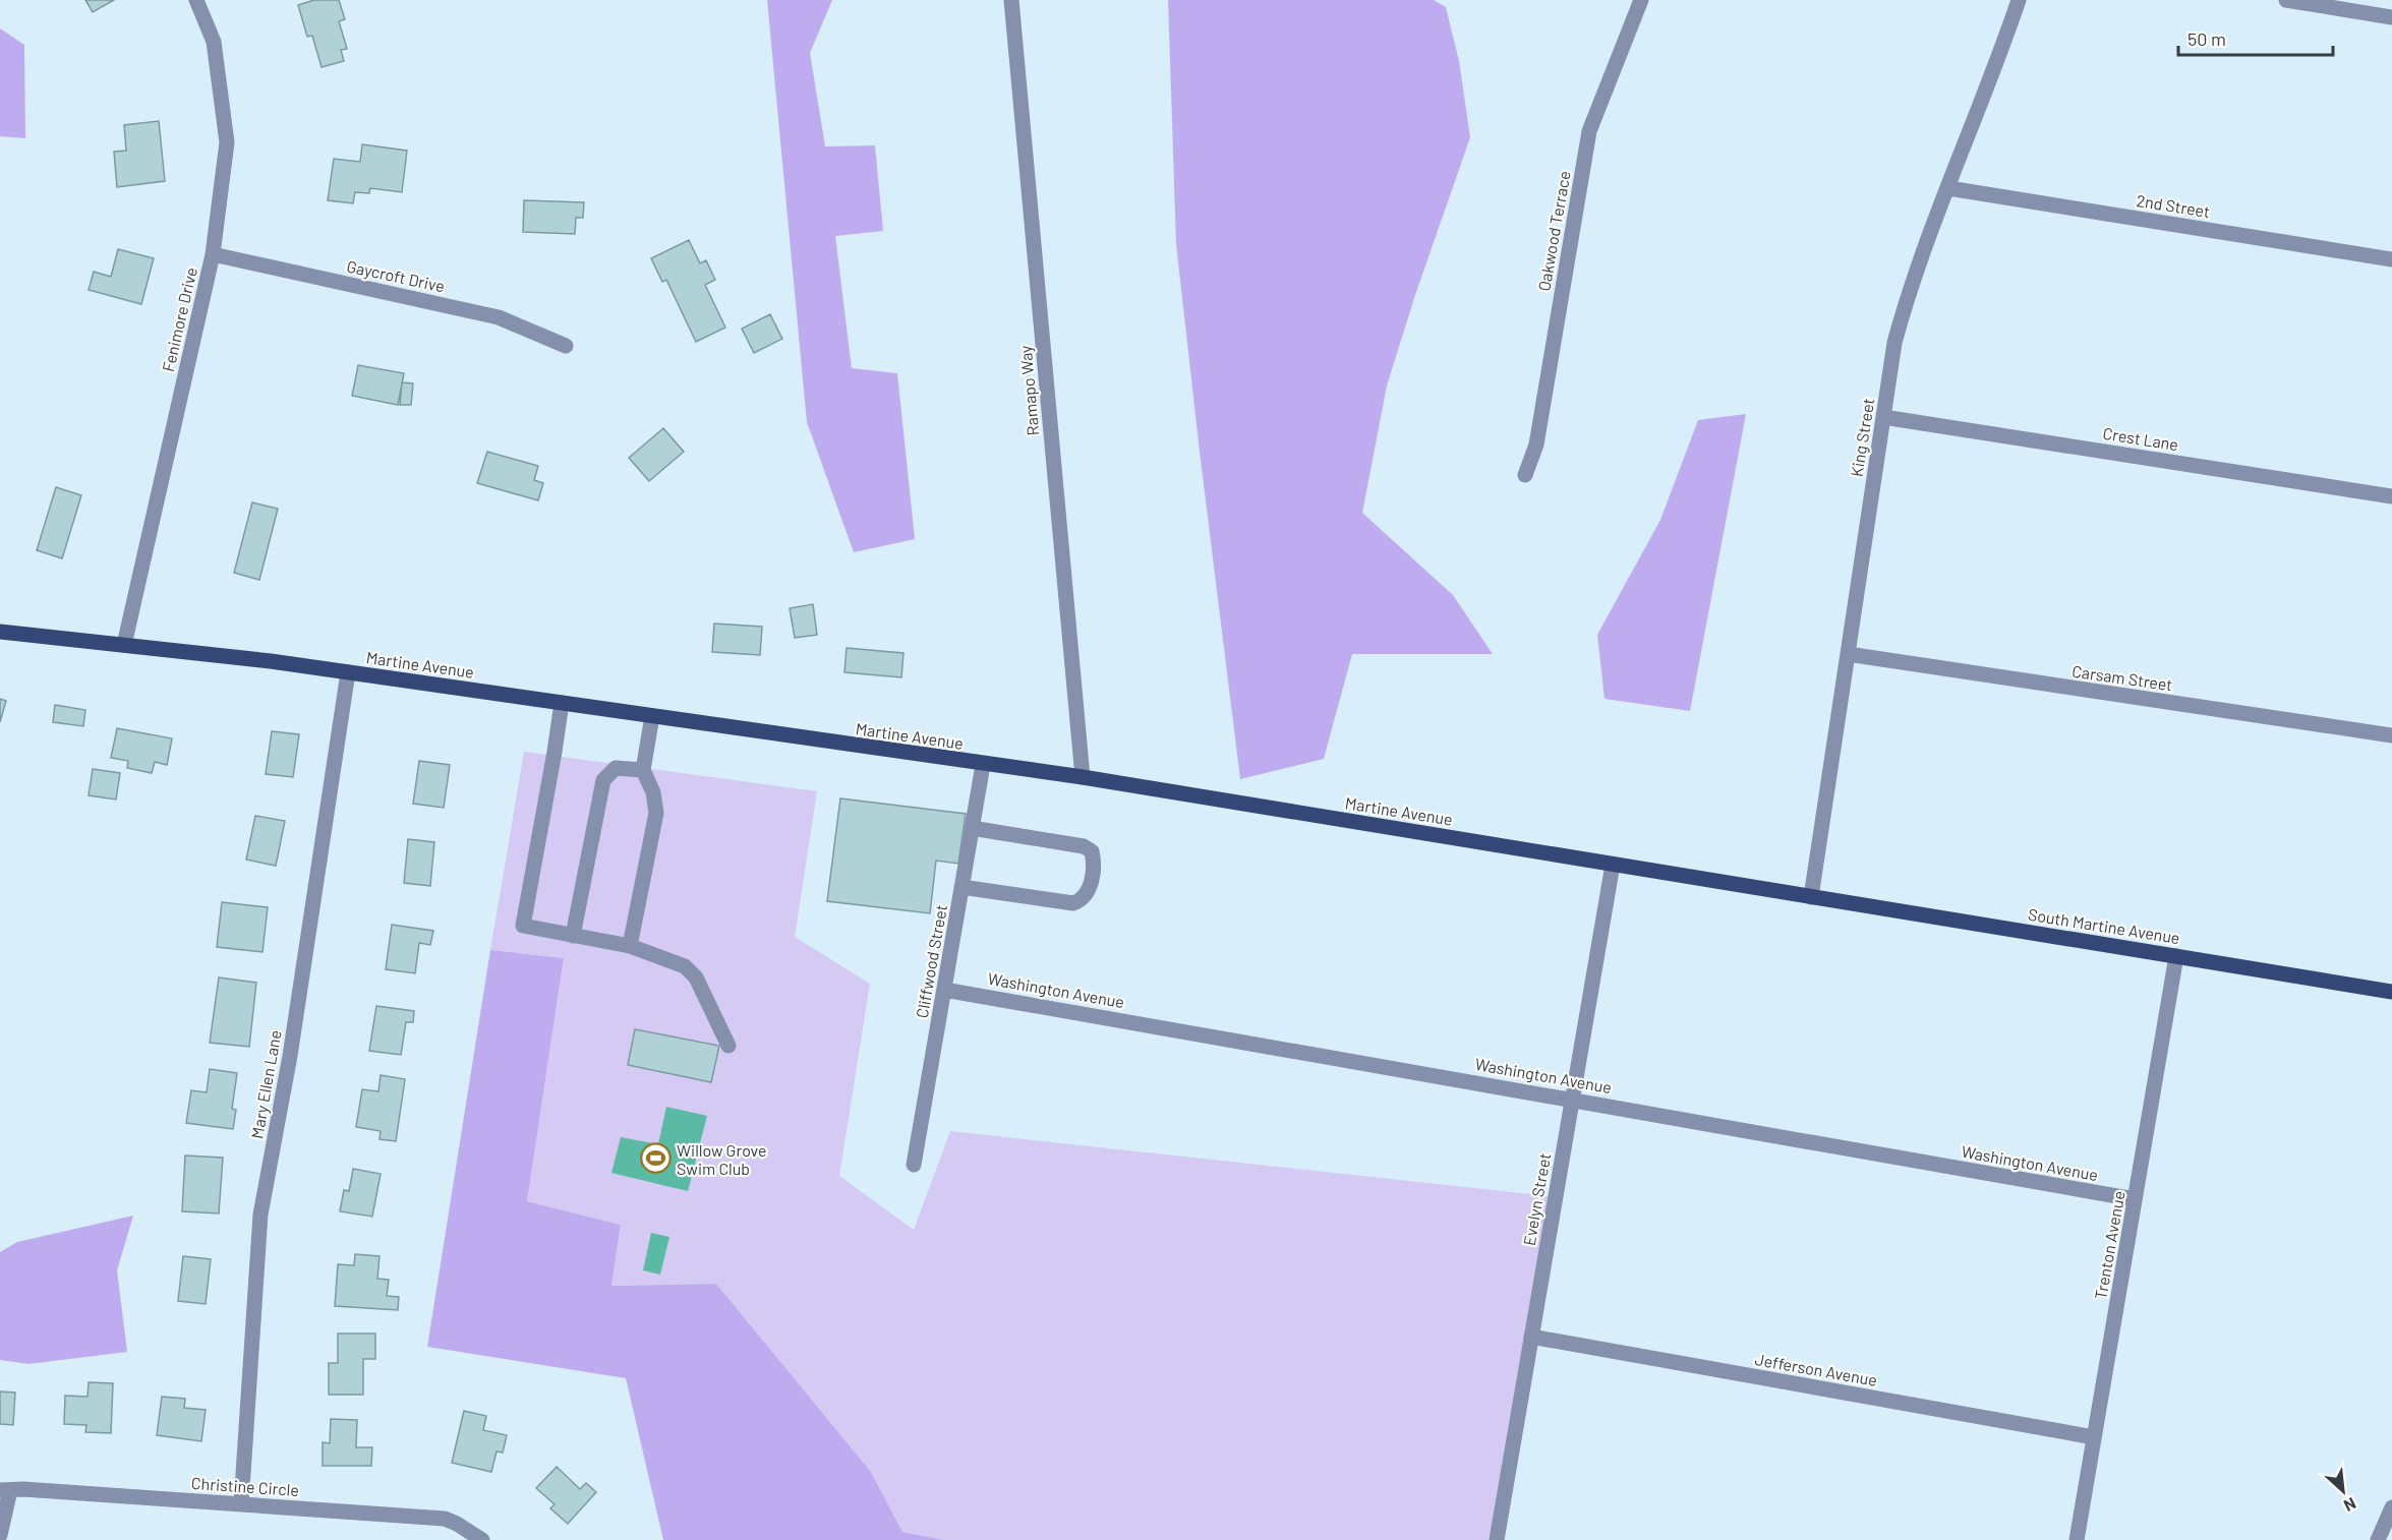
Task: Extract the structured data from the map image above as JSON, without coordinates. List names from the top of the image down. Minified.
{"streets":{"main road":["Martine Avenue","South Martine Avenue"],"street":["2nd Street","Oakwood Terrace","Gaycroft Drive","Fenimore Drive","Ramapo Way","King Street","Crest Lane","Carsam Street","Cliffwood Street","Washington Avenue","Mary Ellen Lane","Evelyn Street","Trenton Avenue","Jefferson Avenue","Christine Circle"]},"crossings":[["2nd Street","King Street"],["Gaycroft Drive","Fenimore Drive"],["Fenimore Drive","Martine Avenue"],["Ramapo Way","Martine Avenue"],["King Street","Crest Lane"],["King Street","Martine Avenue"],["King Street","Carsam Street"],["King Street","South Martine Avenue"],["Martine Avenue","South Martine Avenue"],["Martine Avenue","Cliffwood Street"],["Martine Avenue","Mary Ellen Lane"],["Martine Avenue","Evelyn Street"],["South Martine Avenue","Trenton Avenue"],["Cliffwood Street","Washington Avenue"],["Washington Avenue","Evelyn Street"],["Washington Avenue","Trenton Avenue"],["Mary Ellen Lane","Christine Circle"],["Evelyn Street","Jefferson Avenue"],["Trenton Avenue","Jefferson Avenue"]],"places":{"sports":["Willow Grove Swim Club"]},"scale_bar":"50 m","north":"bottom right"}
